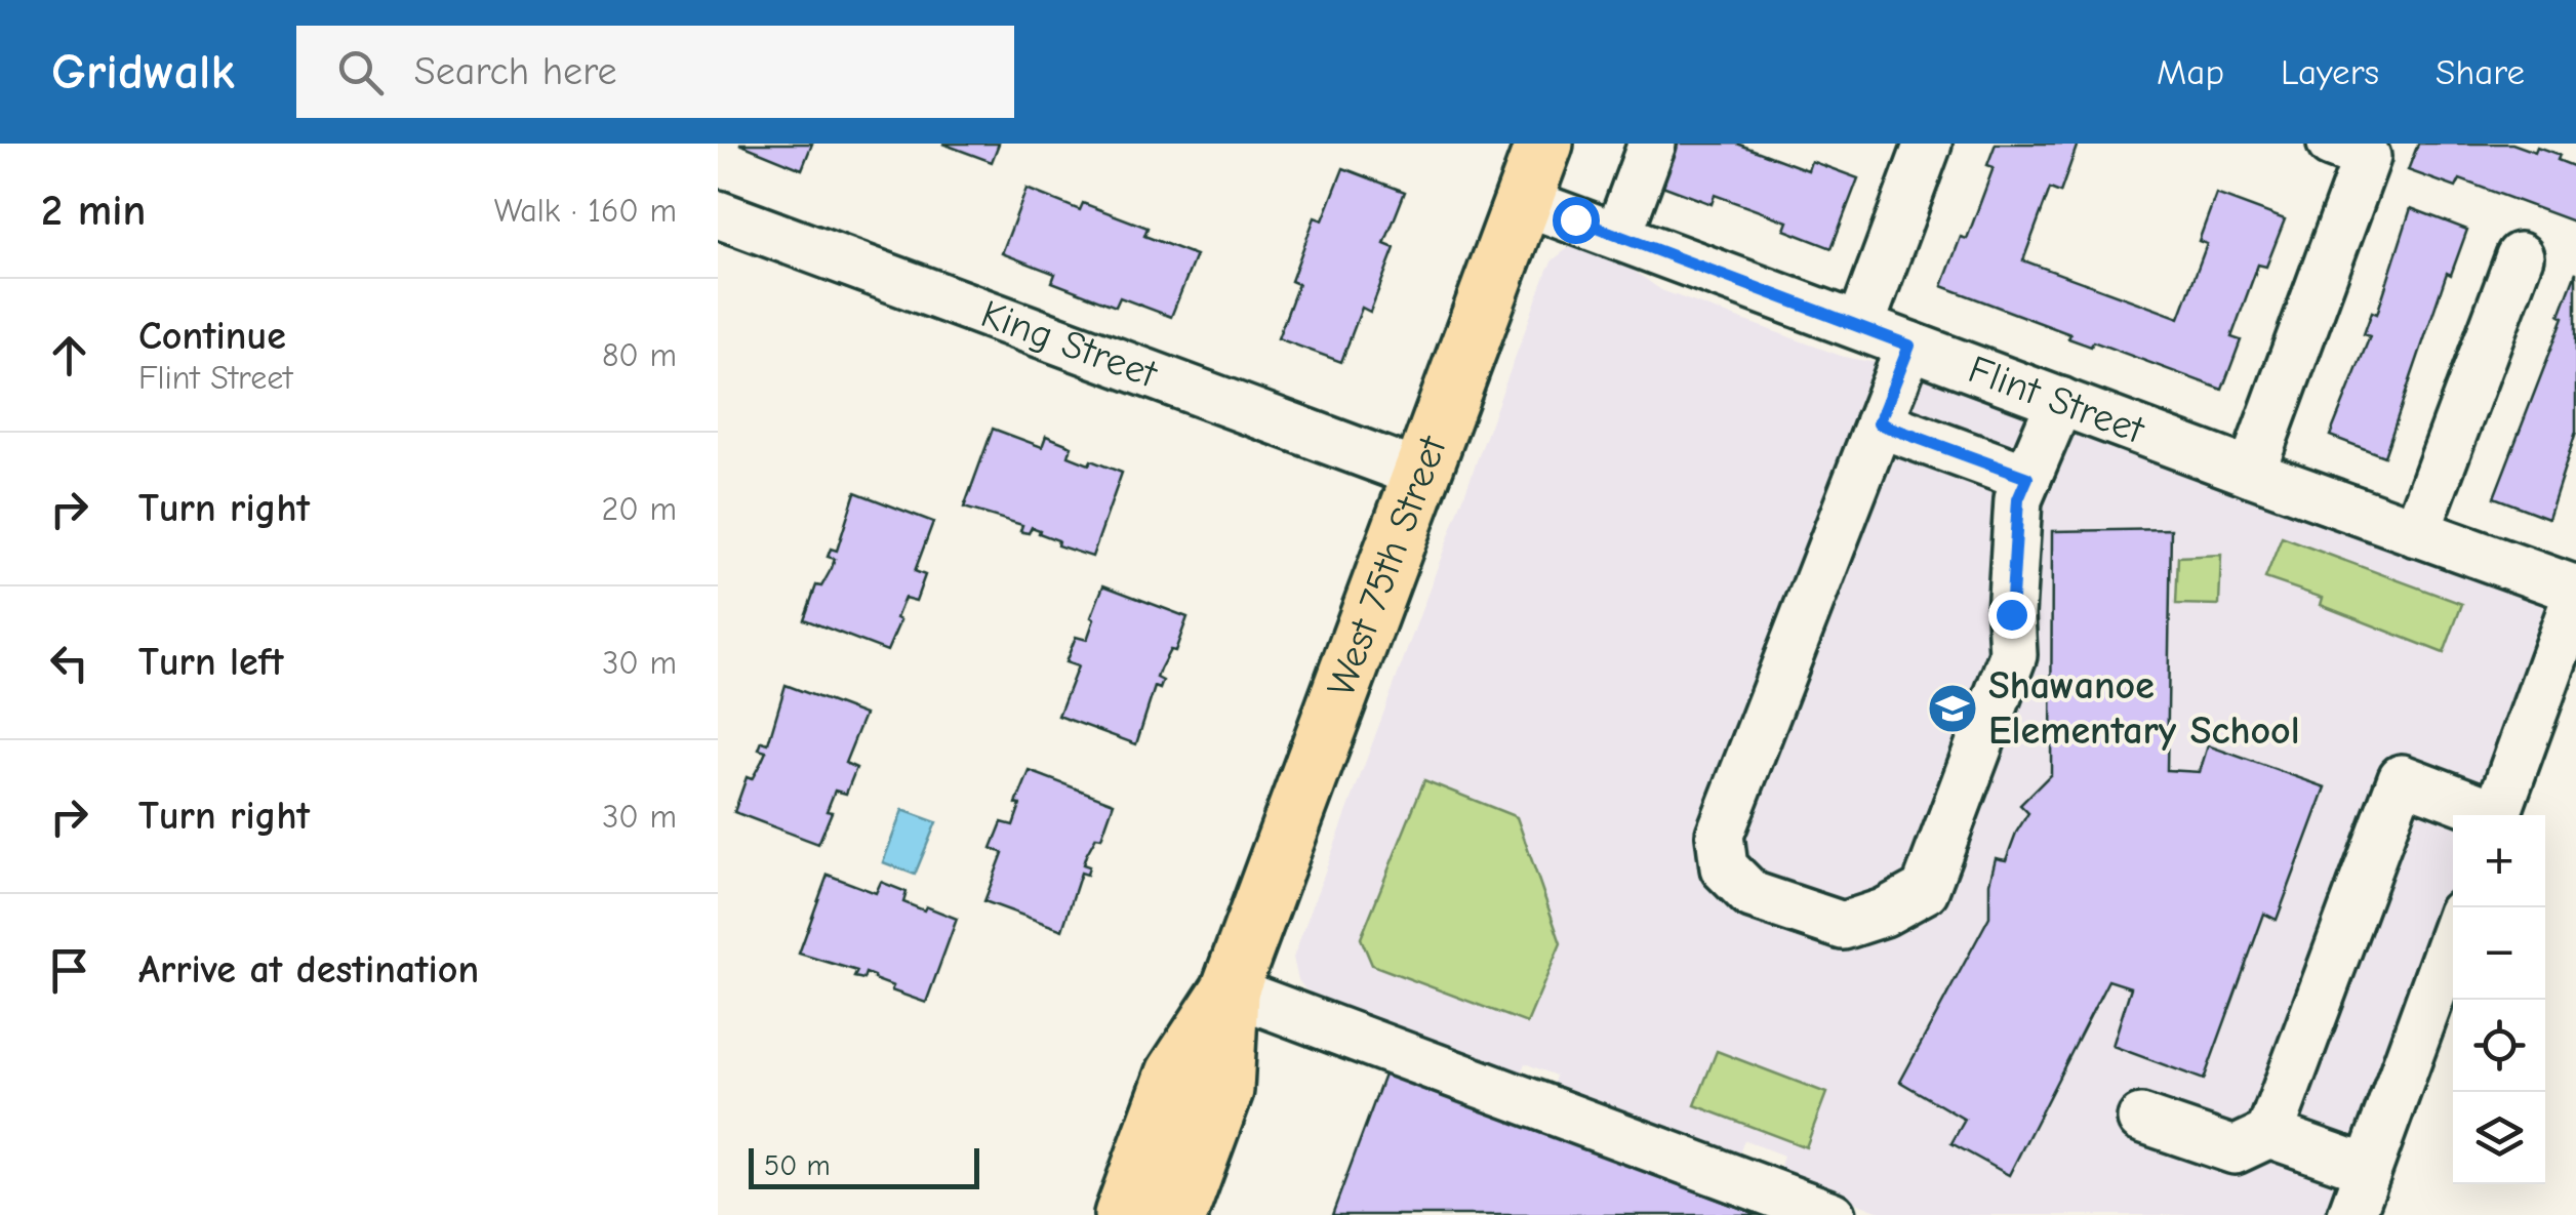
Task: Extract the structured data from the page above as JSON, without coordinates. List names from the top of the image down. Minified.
{"streets":{"main road":["West 75th Street"],"street":["King Street","Flint Street"]},"crossings":[["King Street","West 75th Street"],["Flint Street","West 75th Street"]],"places":{"school or university":["Shawanoe Elementary School"]},"scale_bar":"50 m","page":{"header":"Gridwalk","search":"Search here","nav":["Map","Layers","Share"],"heading":["2 min","Walk · 160 m"],"list":[["Continue","Flint Street","80 m"],["Turn right","20 m"],["Turn left","30 m"],["Turn right","30 m"],"Arrive at destination"],"map_buttons":["+","−"],"scale":"50 m"}}
